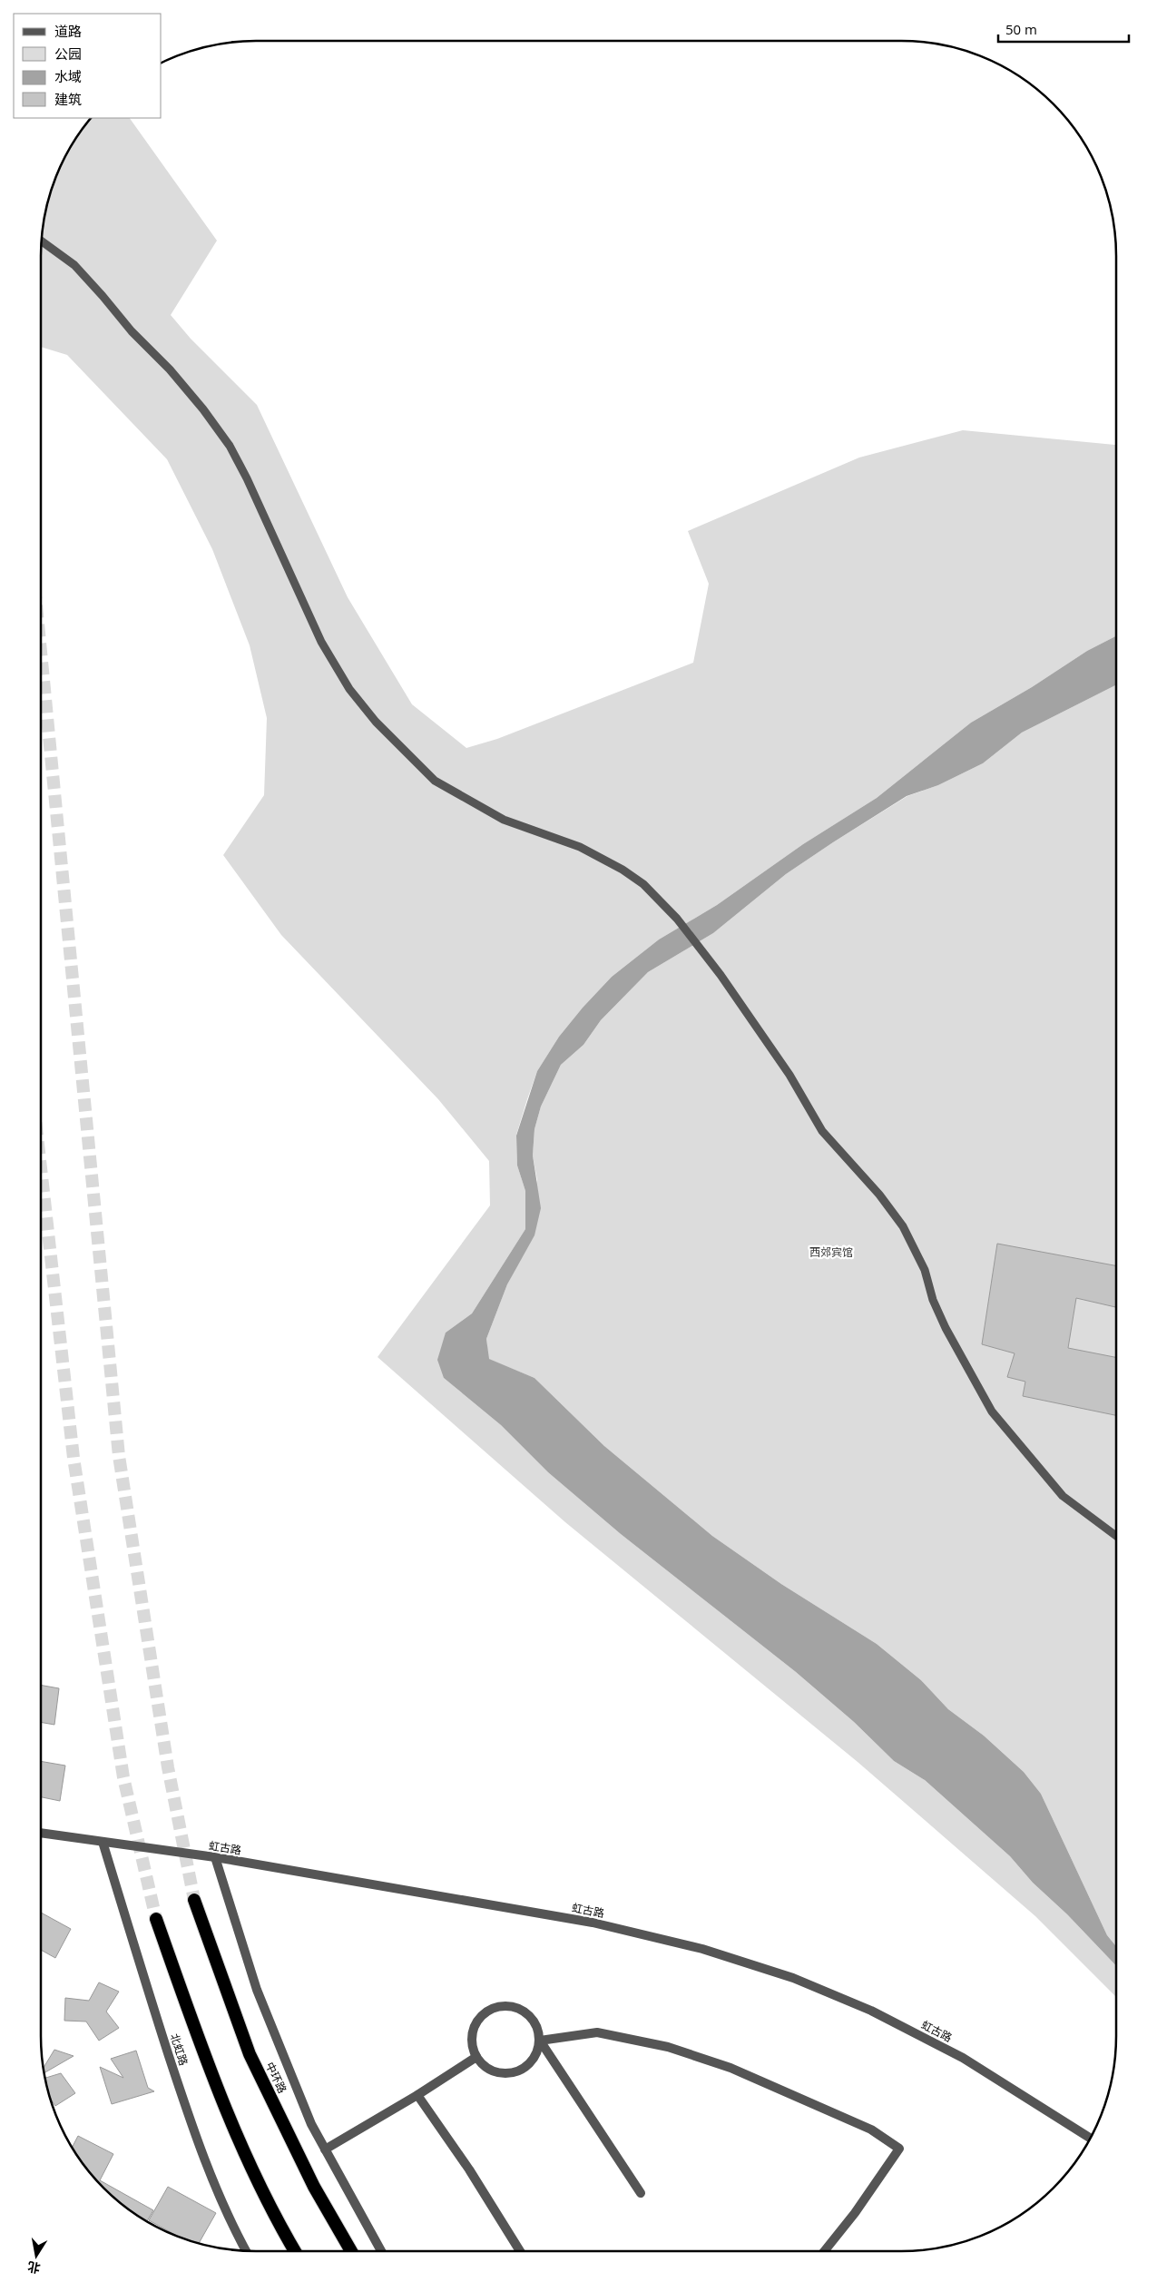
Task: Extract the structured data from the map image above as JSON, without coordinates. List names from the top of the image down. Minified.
{"streets":{"highway":["中环路"],"street":["虹古路","北虹路"]},"crossings":[["虹古路","北虹路"]],"parks":["西郊宾馆"],"legend":["道路","公园","水域","建筑"],"scale_bar":"50 m","north":"bottom"}
